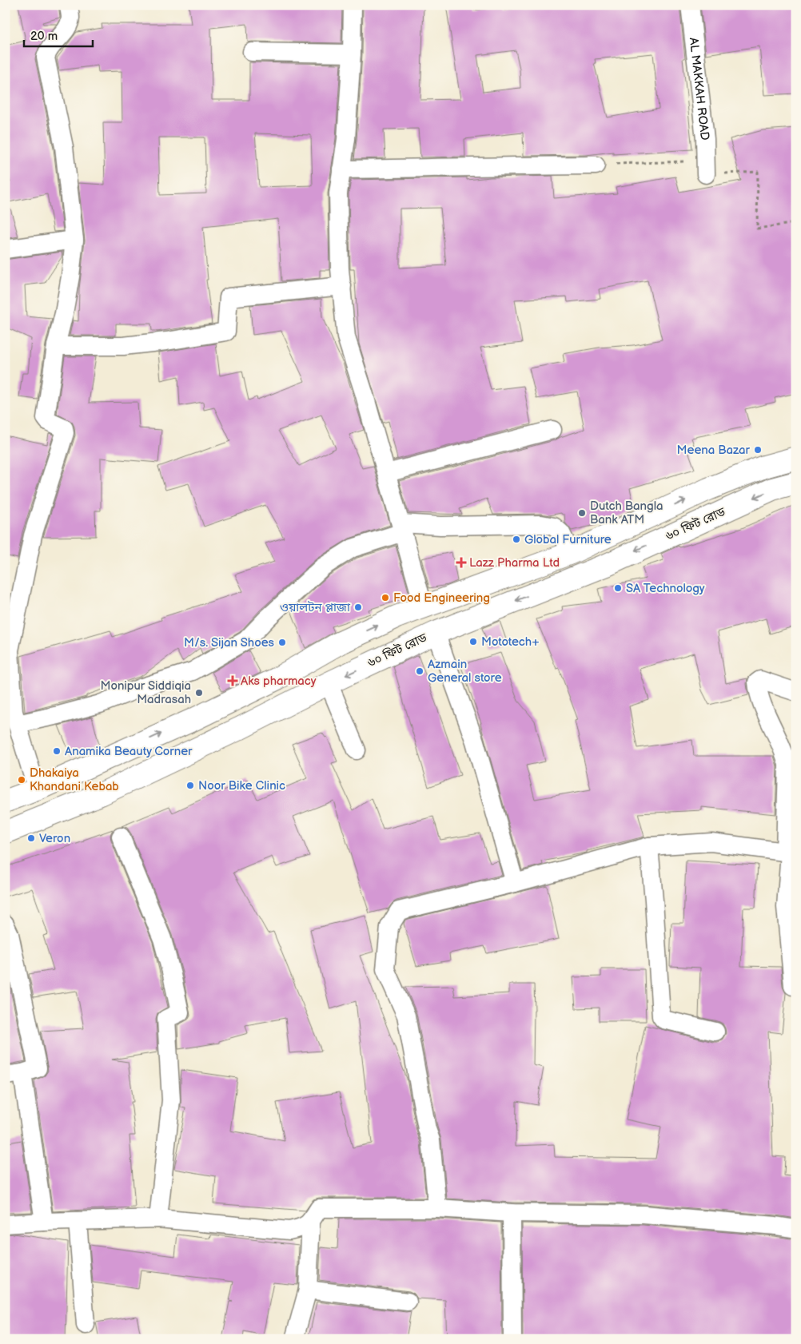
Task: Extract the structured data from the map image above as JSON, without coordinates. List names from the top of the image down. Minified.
{"streets":{"street":["AL MAKKAH ROAD","৬০ ফিট রোড"]},"places":{"other":["Meena Bazar","Dutch Bangla Bank ATM","Global Furniture","SA Technology","Food Engineering","ওয়ালটন প্লাজা","Mototech+","M/s. Sijan Shoes","Azmain General store","Monipur Siddiqia Madrasah","Anamika Beauty Corner","Dhakaiya Khandani Kebab","Noor Bike Clinic","Veron"],"health":["Lazz Pharma Ltd","Aks pharmacy"]},"scale_bar":"20 m"}
